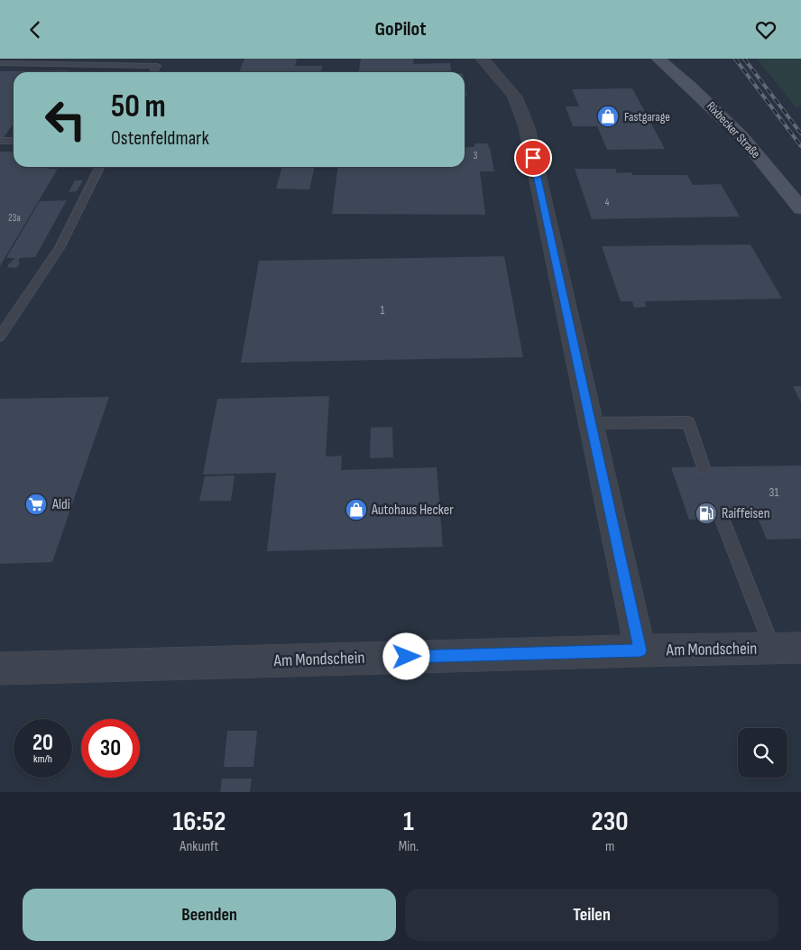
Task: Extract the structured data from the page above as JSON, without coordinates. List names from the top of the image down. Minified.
{"streets":{"main road":["Rixbecker Straße"],"street":["Am Mondschein"]},"places":{"shop":["Fastgarage","Autohaus Hecker"],"supermarket":["Aldi"],"fuel station":["Raiffeisen"]},"house_numbers":["3","4","23a","1","31"],"page":{"header":"GoPilot","turn":["50 m","Ostenfeldmark"],"speed":"20 km/h","limit":"30","eta":["16:52","Ankunft","1","Min.","230","m"],"buttons":["Beenden","Teilen"]}}
